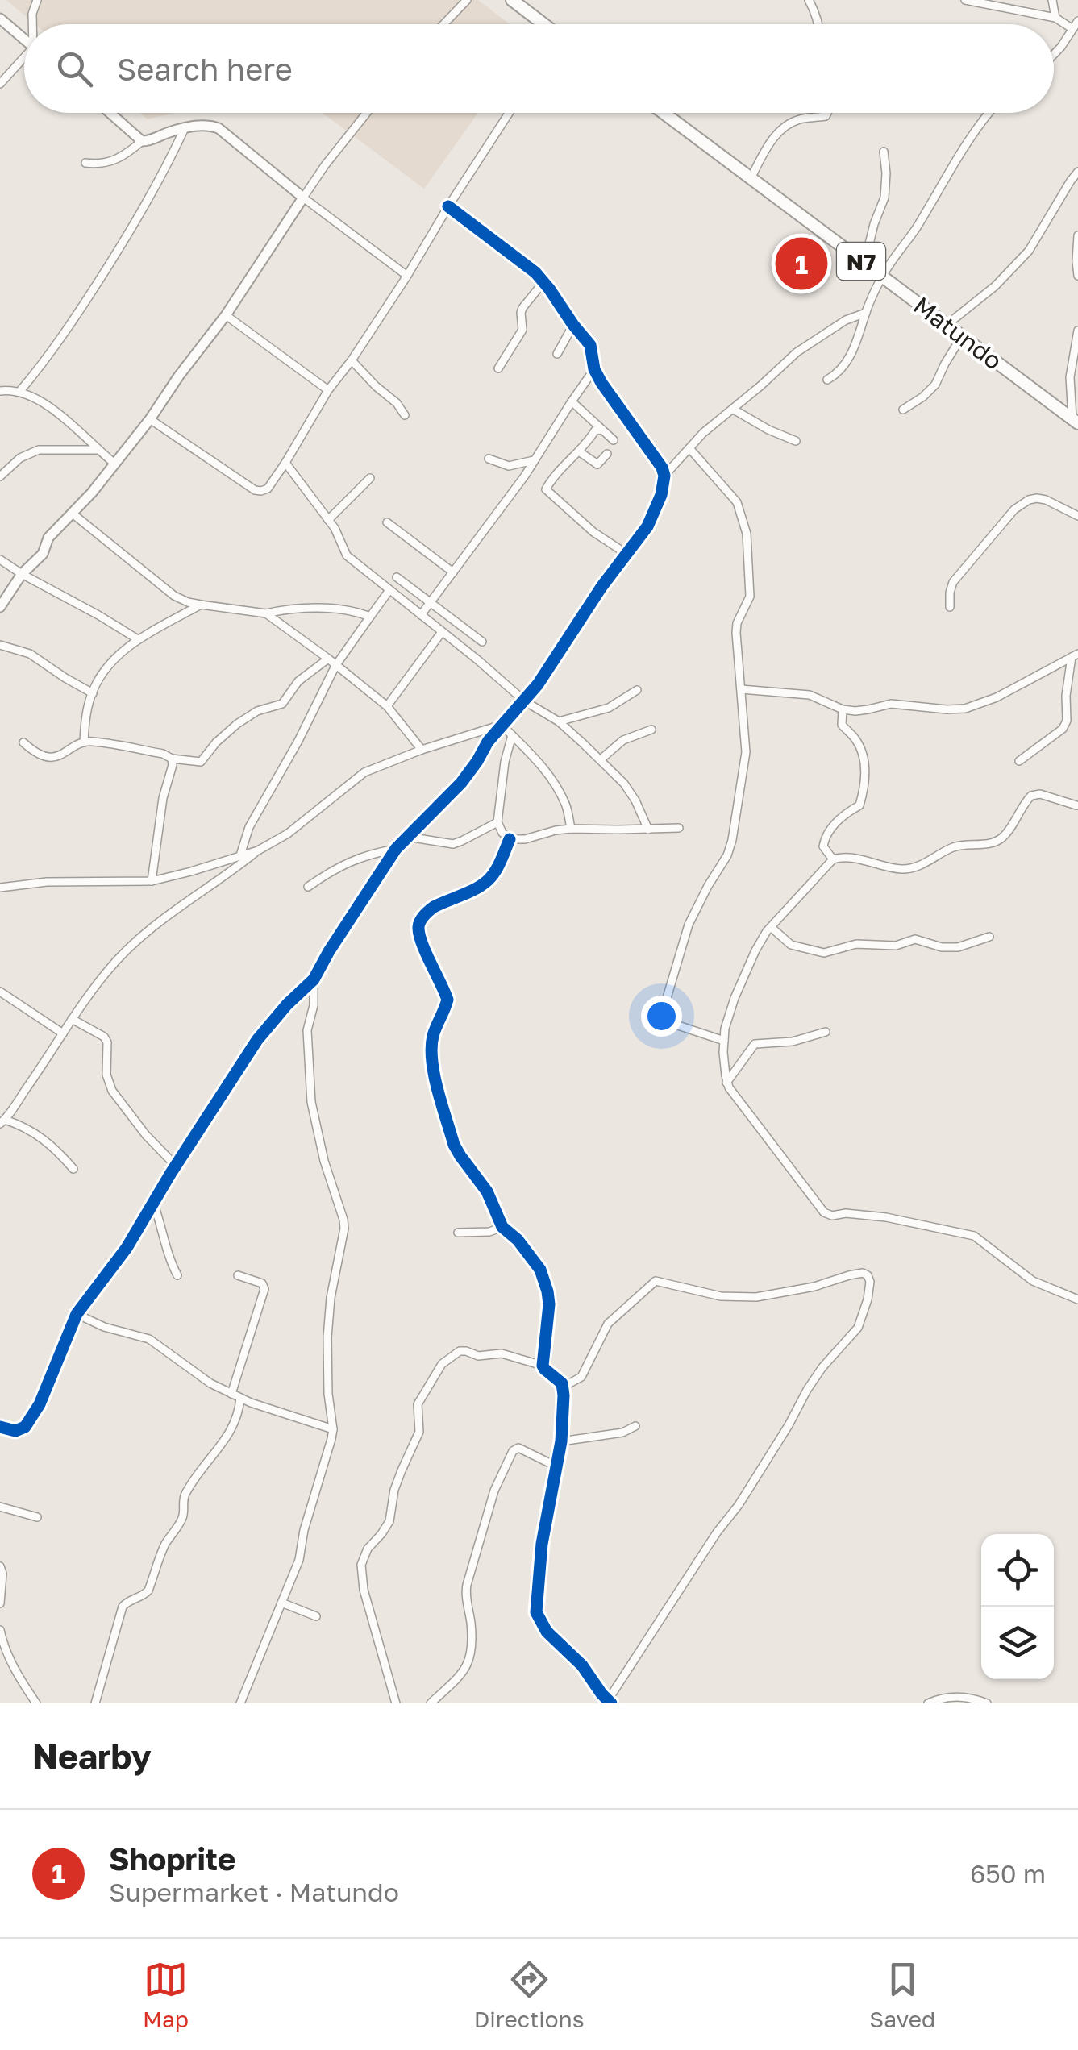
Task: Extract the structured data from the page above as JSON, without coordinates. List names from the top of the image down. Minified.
{"streets":{"main road":["N7","Matundo"]},"page":{"search":"Search here","pins":"1","heading":"Nearby","list":[{"mark":"1","name":"Shoprite","note":"Supermarket · Matundo","value":"650 m"}],"nav":["Map","Directions","Saved"]}}
